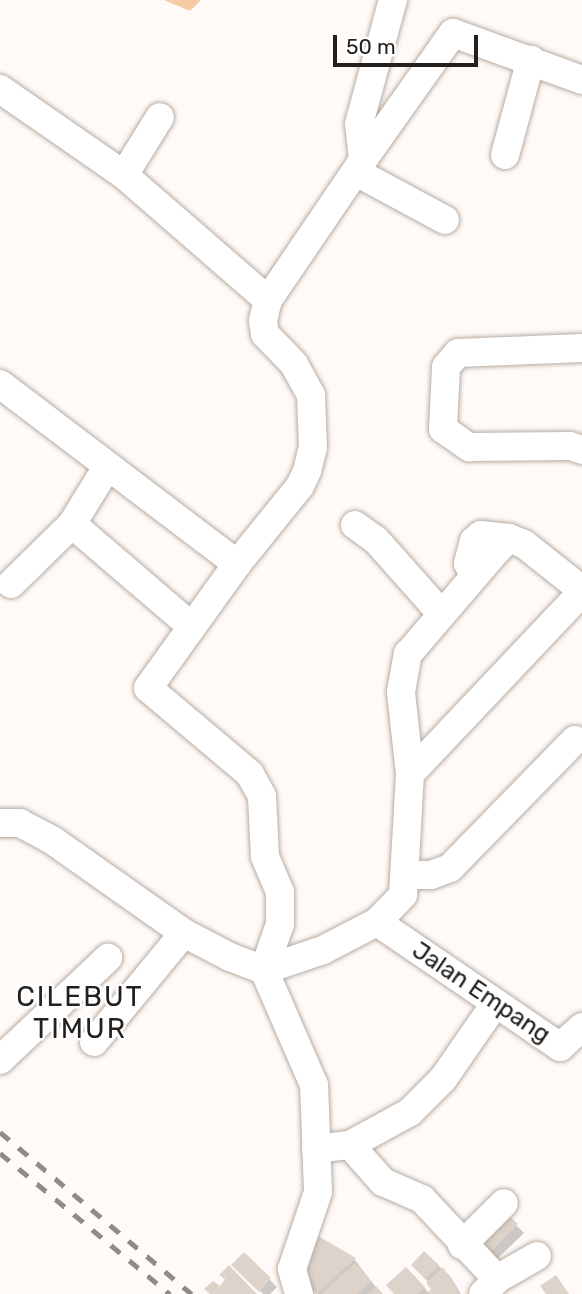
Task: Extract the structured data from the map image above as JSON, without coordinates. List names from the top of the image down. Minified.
{"streets":{"street":["Jalan Empang"]},"districts":["CILEBUT TIMUR"],"scale_bar":"50 m"}
